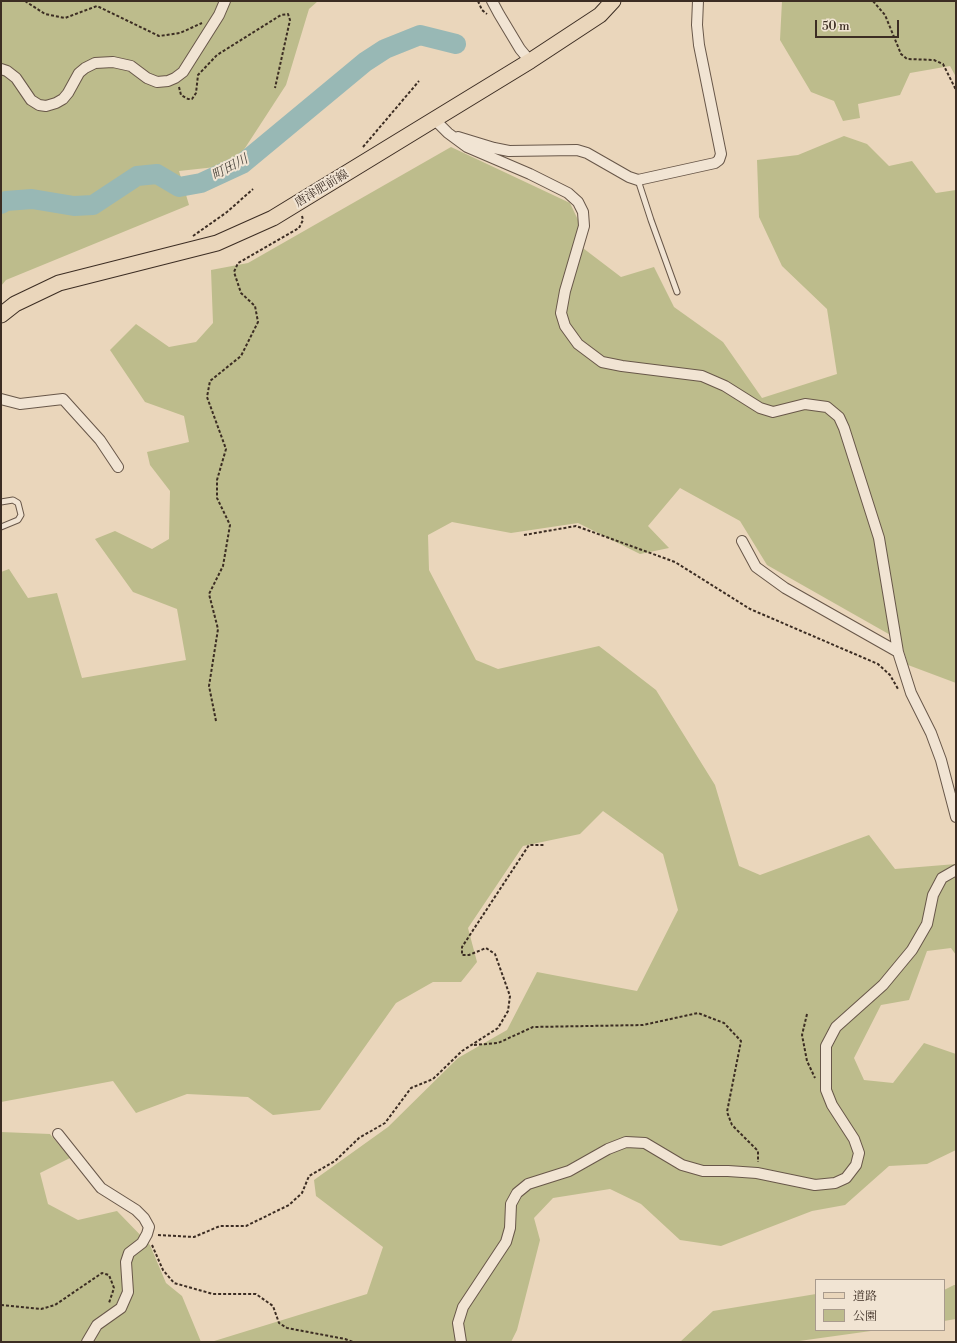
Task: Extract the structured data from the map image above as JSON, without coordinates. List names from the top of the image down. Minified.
{"streets":{"main road":["唐津肥前線"]},"water":["町田川"],"legend":["道路","公園"],"scale_bar":"50 m"}
